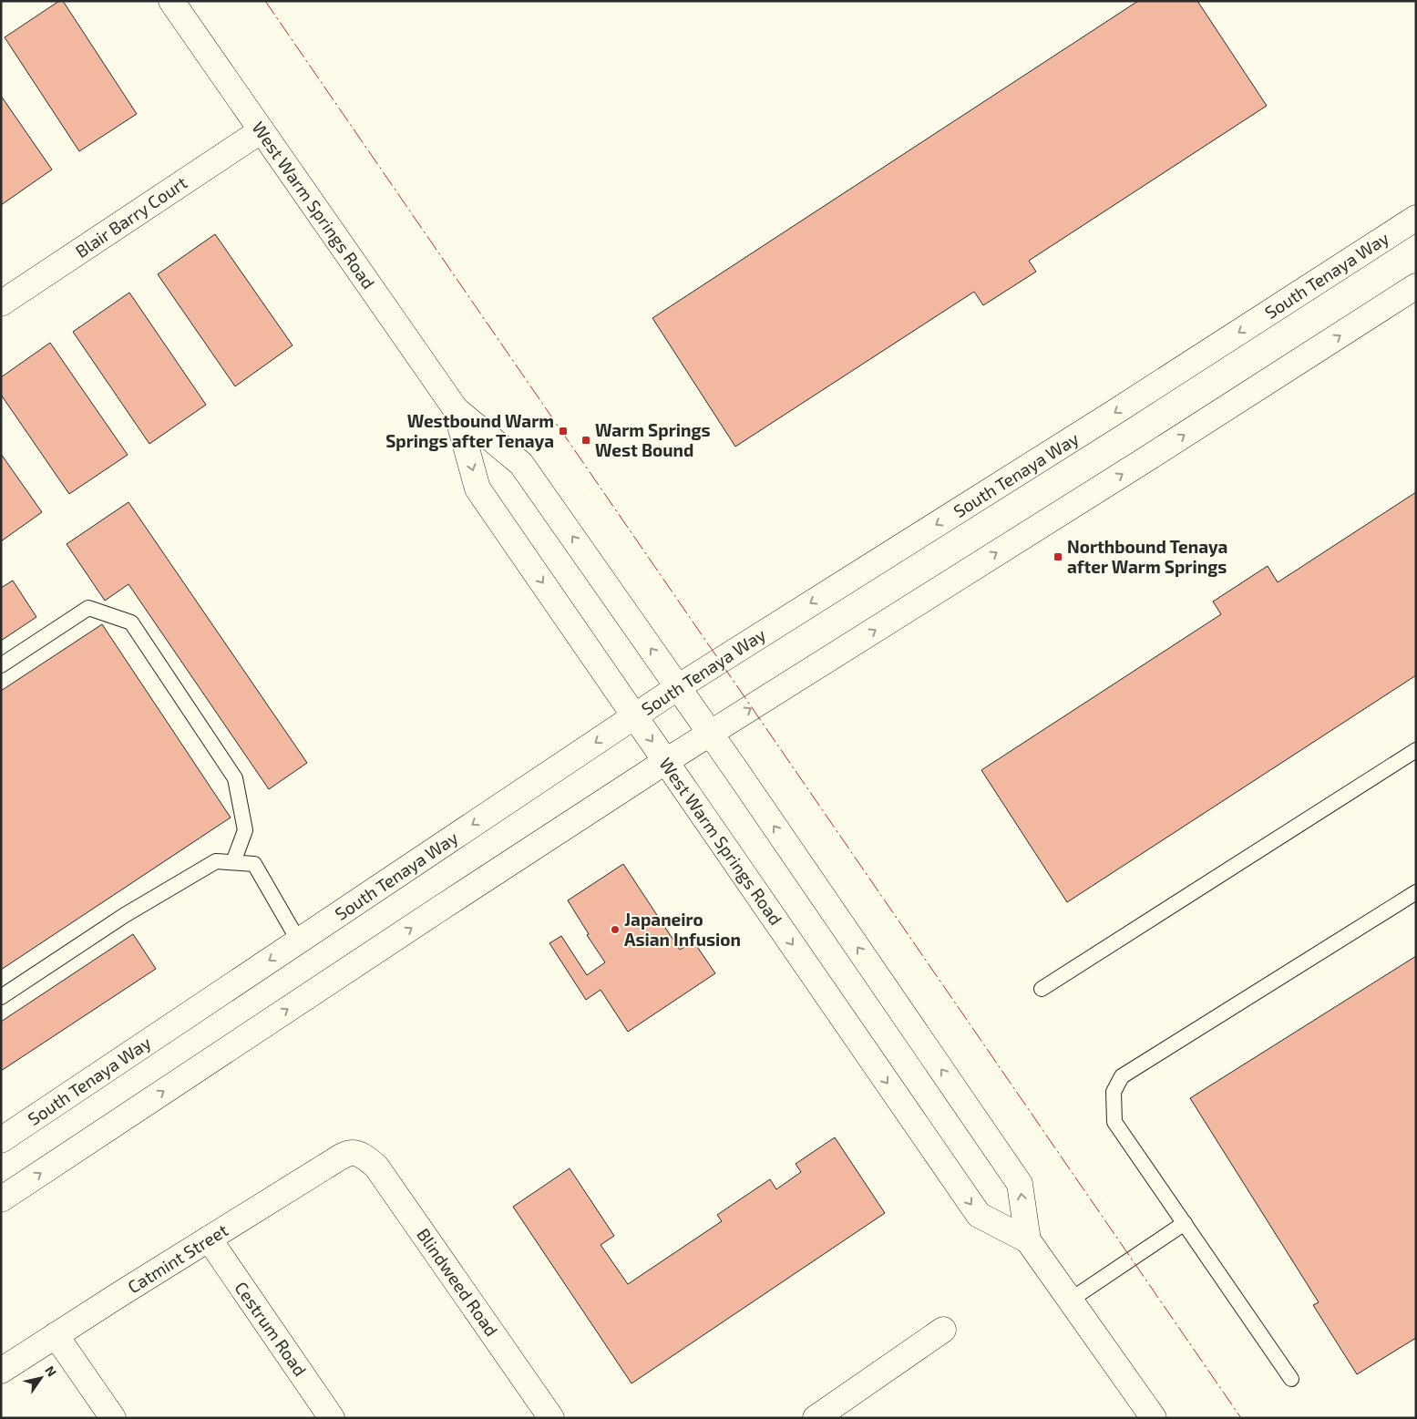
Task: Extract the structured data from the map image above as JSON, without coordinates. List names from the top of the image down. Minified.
{"streets":{"street":["West Warm Springs Road","Blair Barry Court","South Tenaya Way","Catmint Street","Blindweed Road","Cestrum Road"]},"crossings":[["West Warm Springs Road","Blair Barry Court"],["West Warm Springs Road","South Tenaya Way"],["Catmint Street","Blindweed Road"],["Catmint Street","Cestrum Road"]],"places":{"transit":["Westbound Warm Springs after Tenaya","Warm Springs West Bound","Northbound Tenaya after Warm Springs"],"other":["Japaneiro Asian Infusion"]},"north":"top right"}
